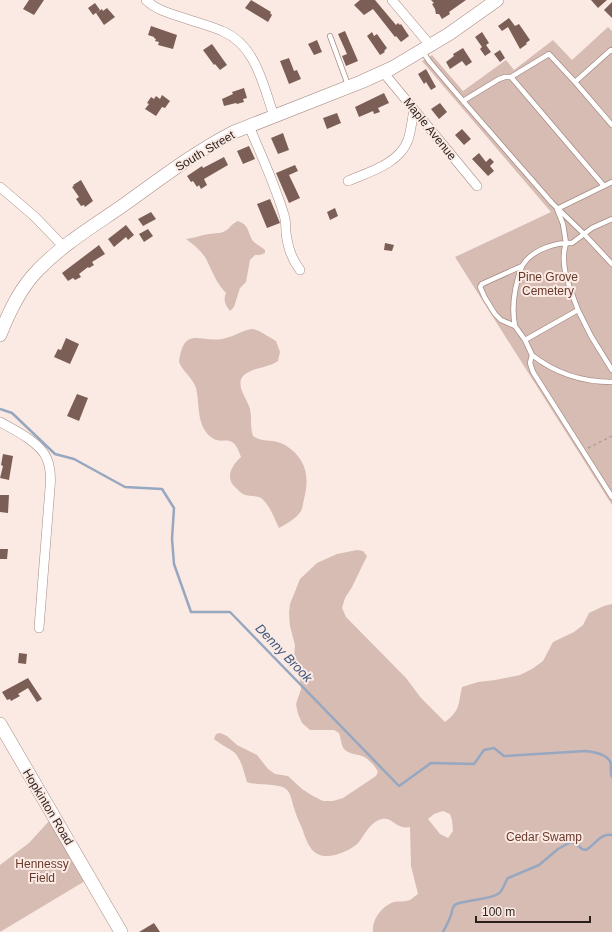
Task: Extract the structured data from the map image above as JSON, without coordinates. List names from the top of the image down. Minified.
{"streets":{"main road":["South Street","Hopkinton Road"],"street":["Maple Avenue"]},"crossings":[["Maple Avenue","South Street"]],"water":["Denny Brook"],"parks":["Pine Grove Cemetery","Cedar Swamp","Hennessy Field"],"scale_bar":"100 m"}
